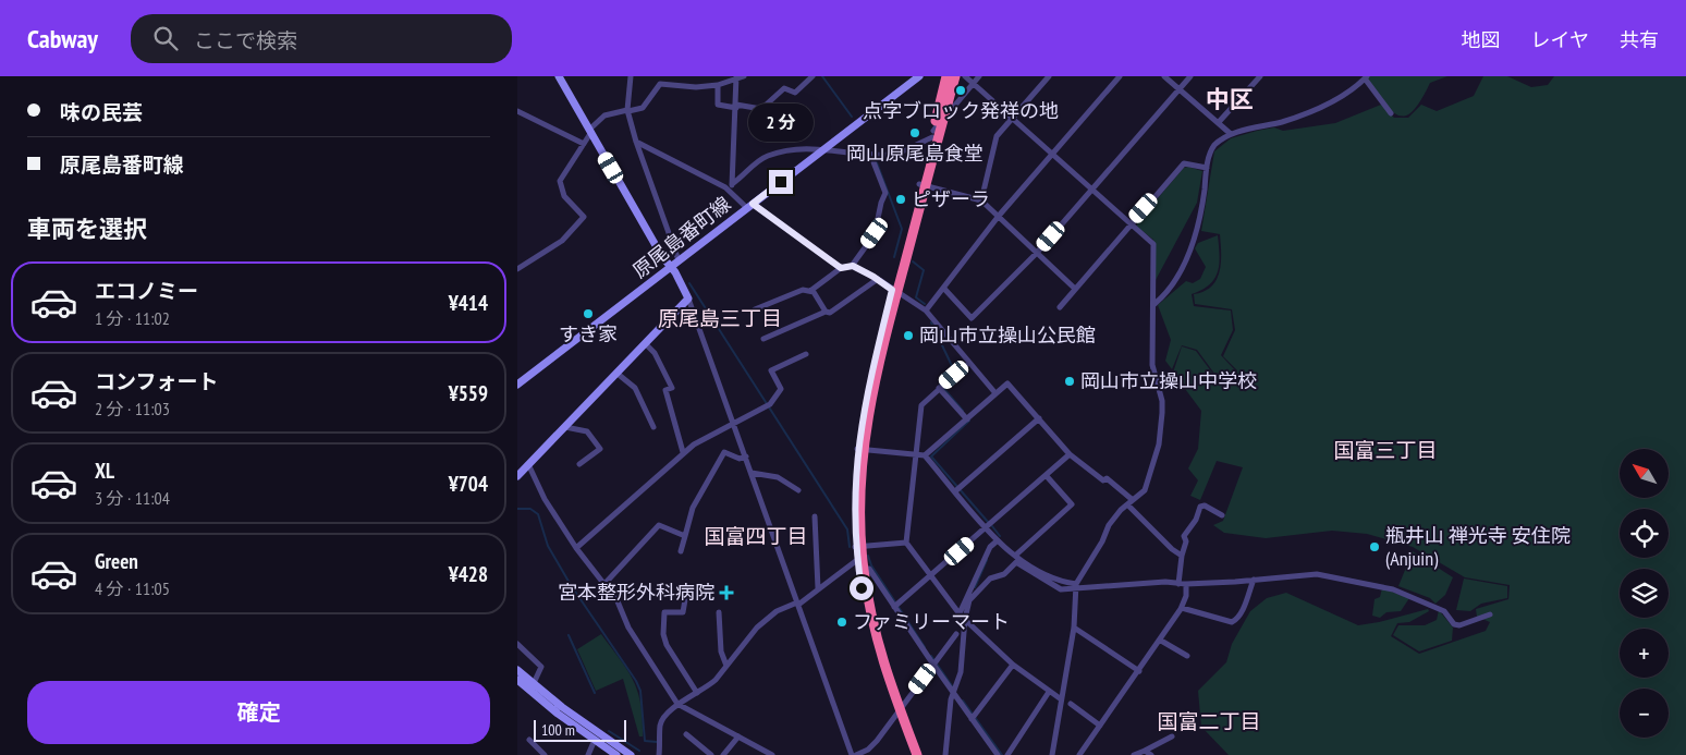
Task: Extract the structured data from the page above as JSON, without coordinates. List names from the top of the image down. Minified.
{"streets":{"street":["原尾島番町線"]},"districts":["中区","原尾島三丁目","国富三丁目","国富四丁目","国富二丁目"],"places":{"other":["点字ブロック発祥の地","岡山原尾島食堂","ピザーラ","すき家","岡山市立操山公民館","岡山市立操山中学校","瓶井山 禅光寺 安住院 (Anjuin)","ファミリーマート"],"health":["宮本整形外科病院"]},"scale_bar":"100 m","north":"top left","page":{"header":"Cabway","search":"ここで検索","nav":["地図","レイヤ","共有"],"banner":["味の民芸","原尾島番町線"],"bubble":"2 分","heading":"車両を選択","list":[{"name":"エコノミー","note":"1 分 · 11:02","value":"¥414"},{"name":"コンフォート","note":"2 分 · 11:03","value":"¥559"},{"name":"XL","note":"3 分 · 11:04","value":"¥704"},{"name":"Green","note":"4 分 · 11:05","value":"¥428"}],"map_buttons":["+","−"],"buttons":"確定","scale":"100 m"}}
